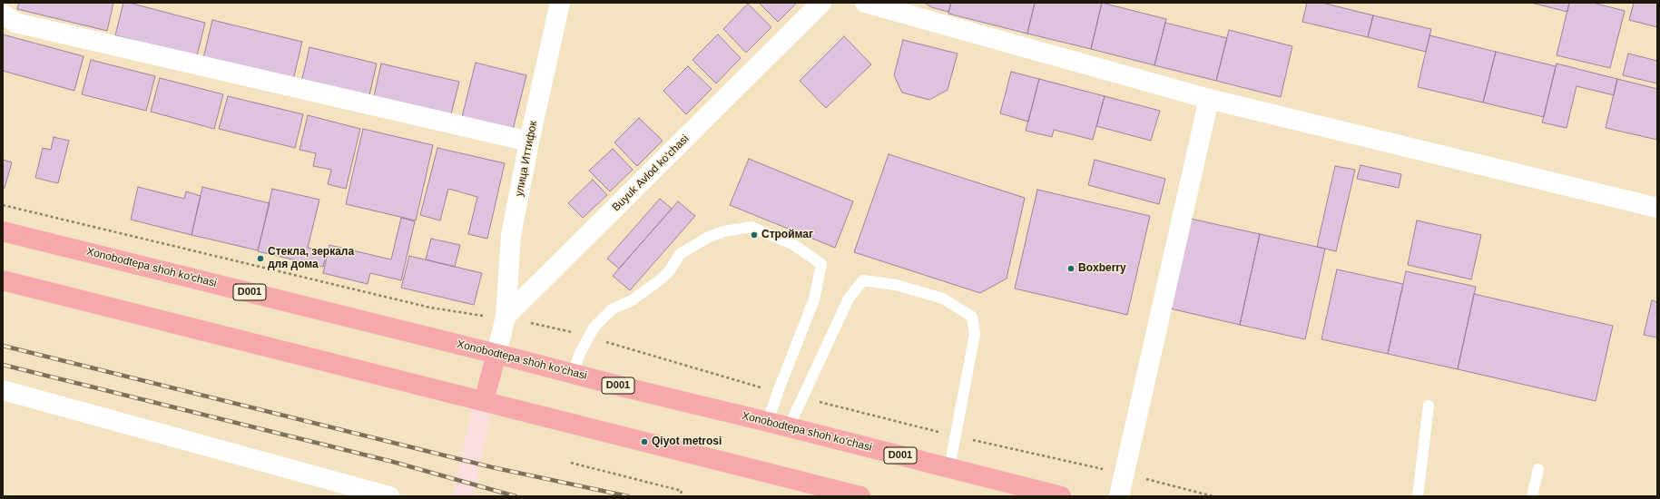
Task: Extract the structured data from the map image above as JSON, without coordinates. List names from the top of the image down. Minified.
{"streets":{"highway":["Xonobodtepa shoh ko'chasi","D001"],"street":["улица Иттифок","Buyuk Avlod koʻchasi"]},"crossings":[["улица Иттифок","Buyuk Avlod koʻchasi"]],"places":["Строймаг","Стекла, зеркала для дома","Boxberry","Qiyot metrosi"]}
